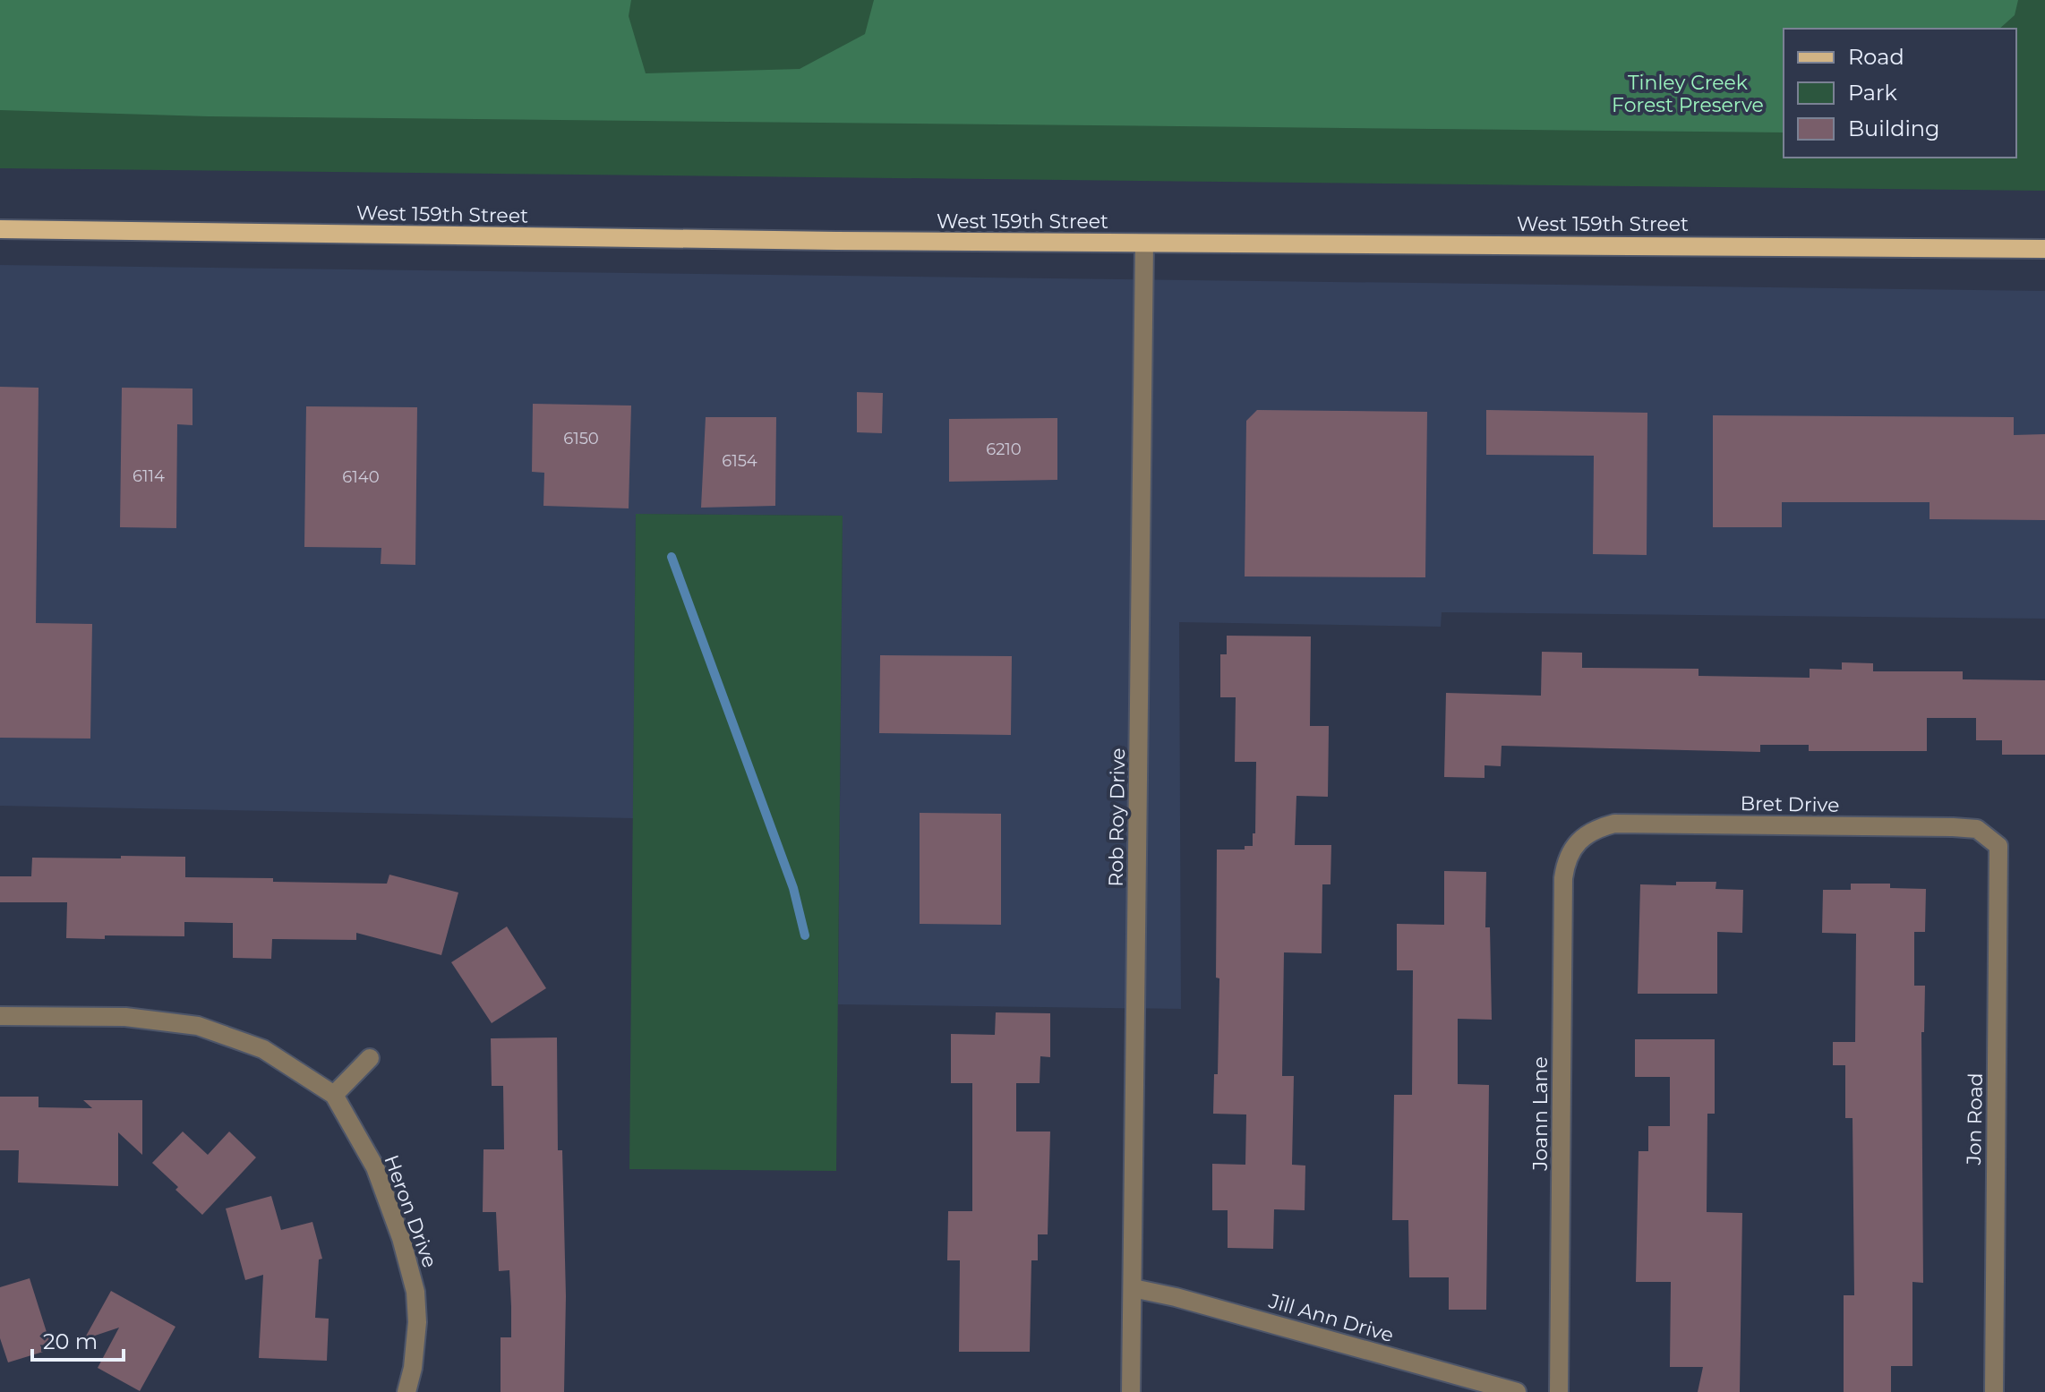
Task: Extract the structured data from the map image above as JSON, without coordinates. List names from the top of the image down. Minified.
{"streets":{"main road":["West 159th Street"],"street":["Bret Drive","Rob Roy Drive","Joann Lane","Jon Road","Heron Drive","Jill Ann Drive"]},"crossings":[["West 159th Street","Rob Roy Drive"],["Bret Drive","Joann Lane"],["Bret Drive","Jon Road"],["Rob Roy Drive","Jill Ann Drive"]],"parks":["Tinley Creek Forest Preserve"],"house_numbers":["6150","6210","6154","6114","6140"],"legend":["Road","Park","Building"],"scale_bar":"20 m"}
